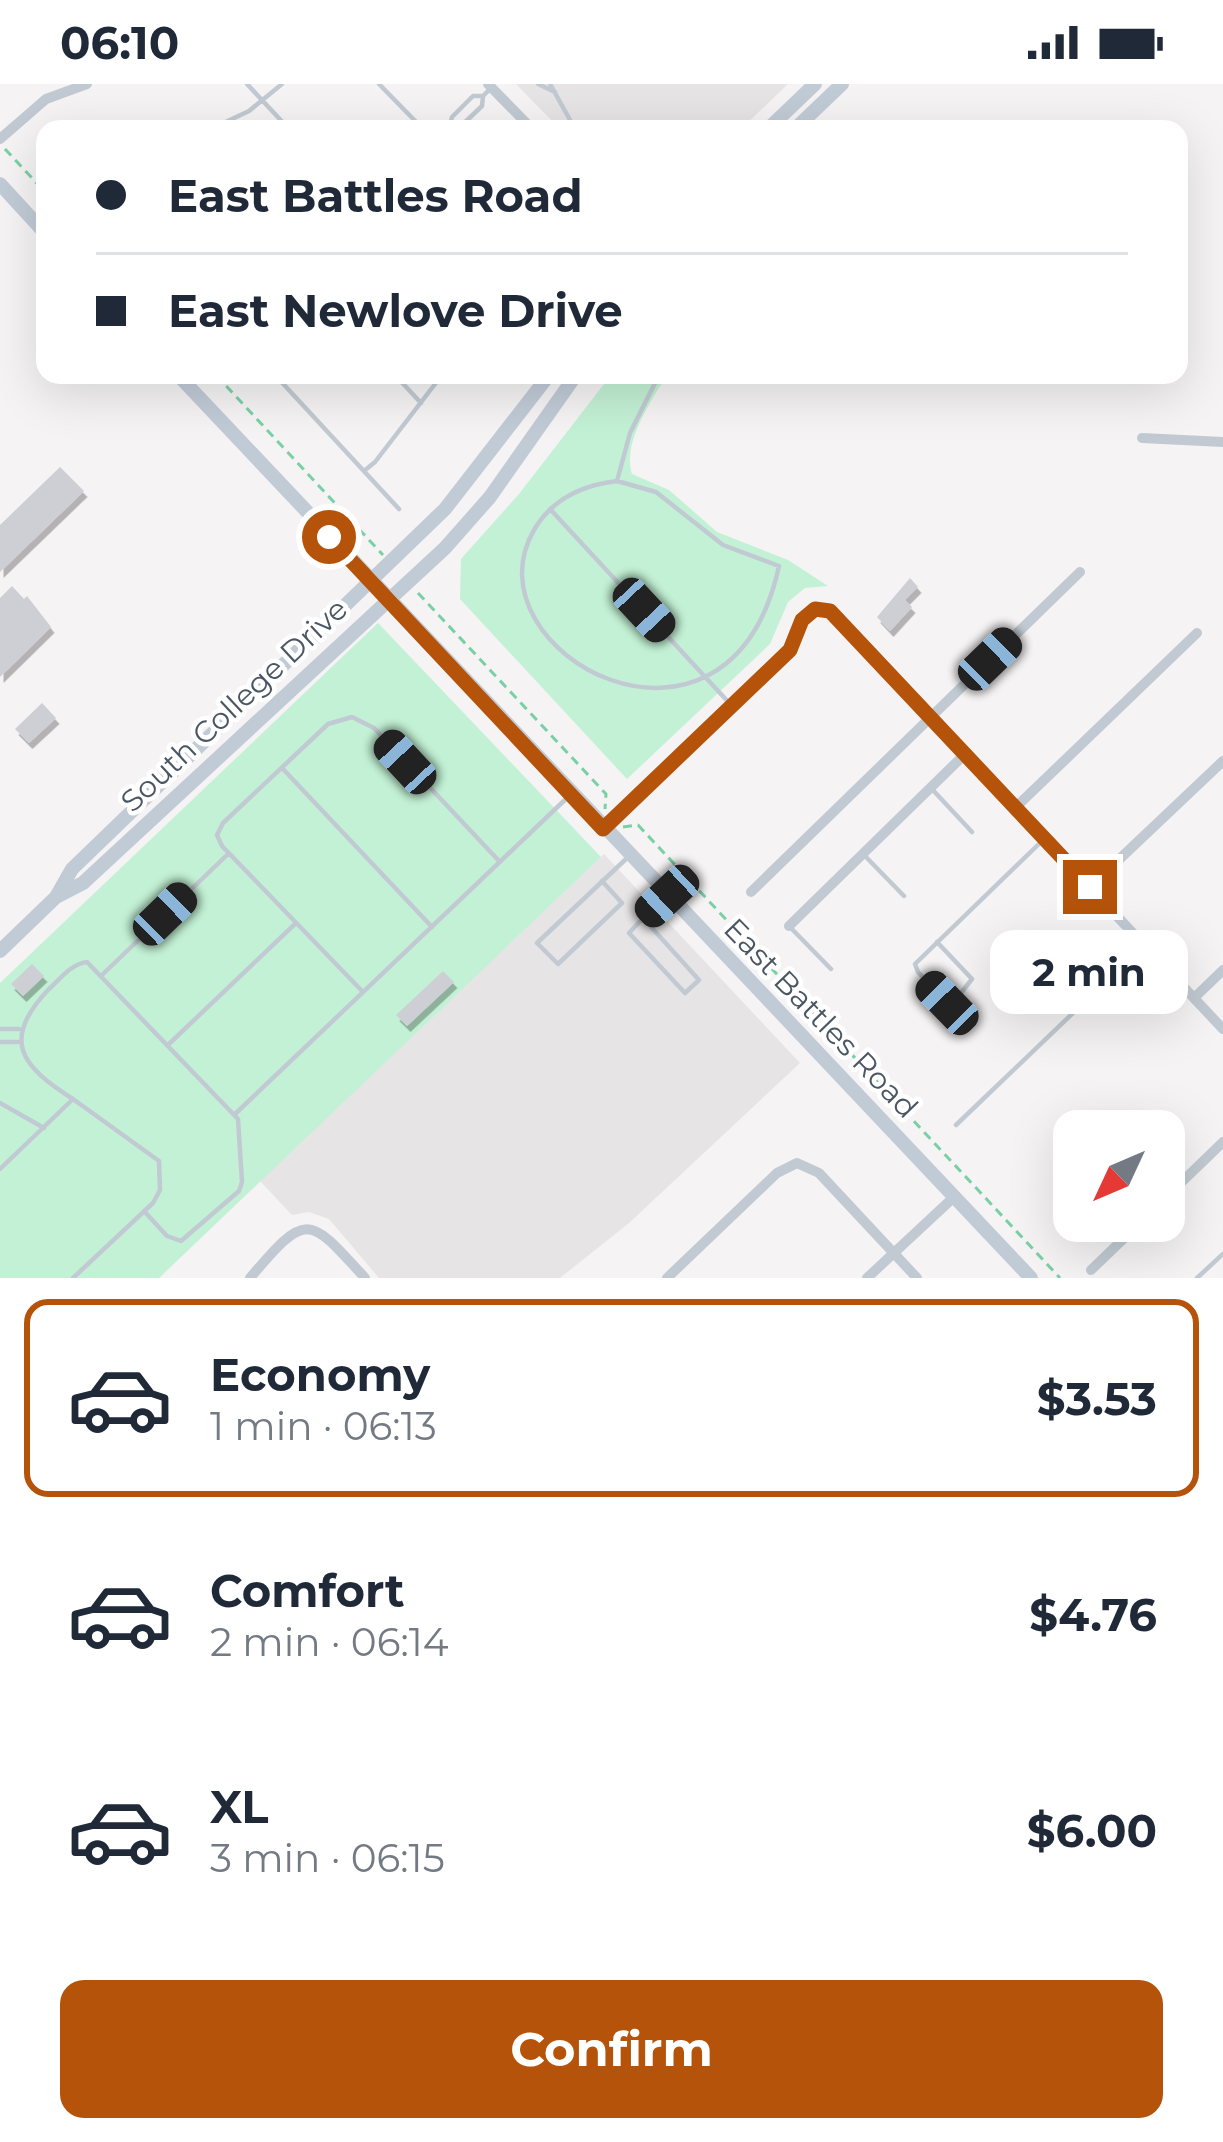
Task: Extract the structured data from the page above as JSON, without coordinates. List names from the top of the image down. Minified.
{"streets":{"street":["South College Drive","East Battles Road"]},"crossings":[["South College Drive","East Battles Road"]],"north":"bottom left","page":{"status":"06:10","banner":["East Battles Road","East Newlove Drive"],"bubble":"2 min","list":[{"name":"Economy","note":"1 min · 06:13","value":"$3.53"},{"name":"Comfort","note":"2 min · 06:14","value":"$4.76"},{"name":"XL","note":"3 min · 06:15","value":"$6.00"}],"buttons":"Confirm"}}
